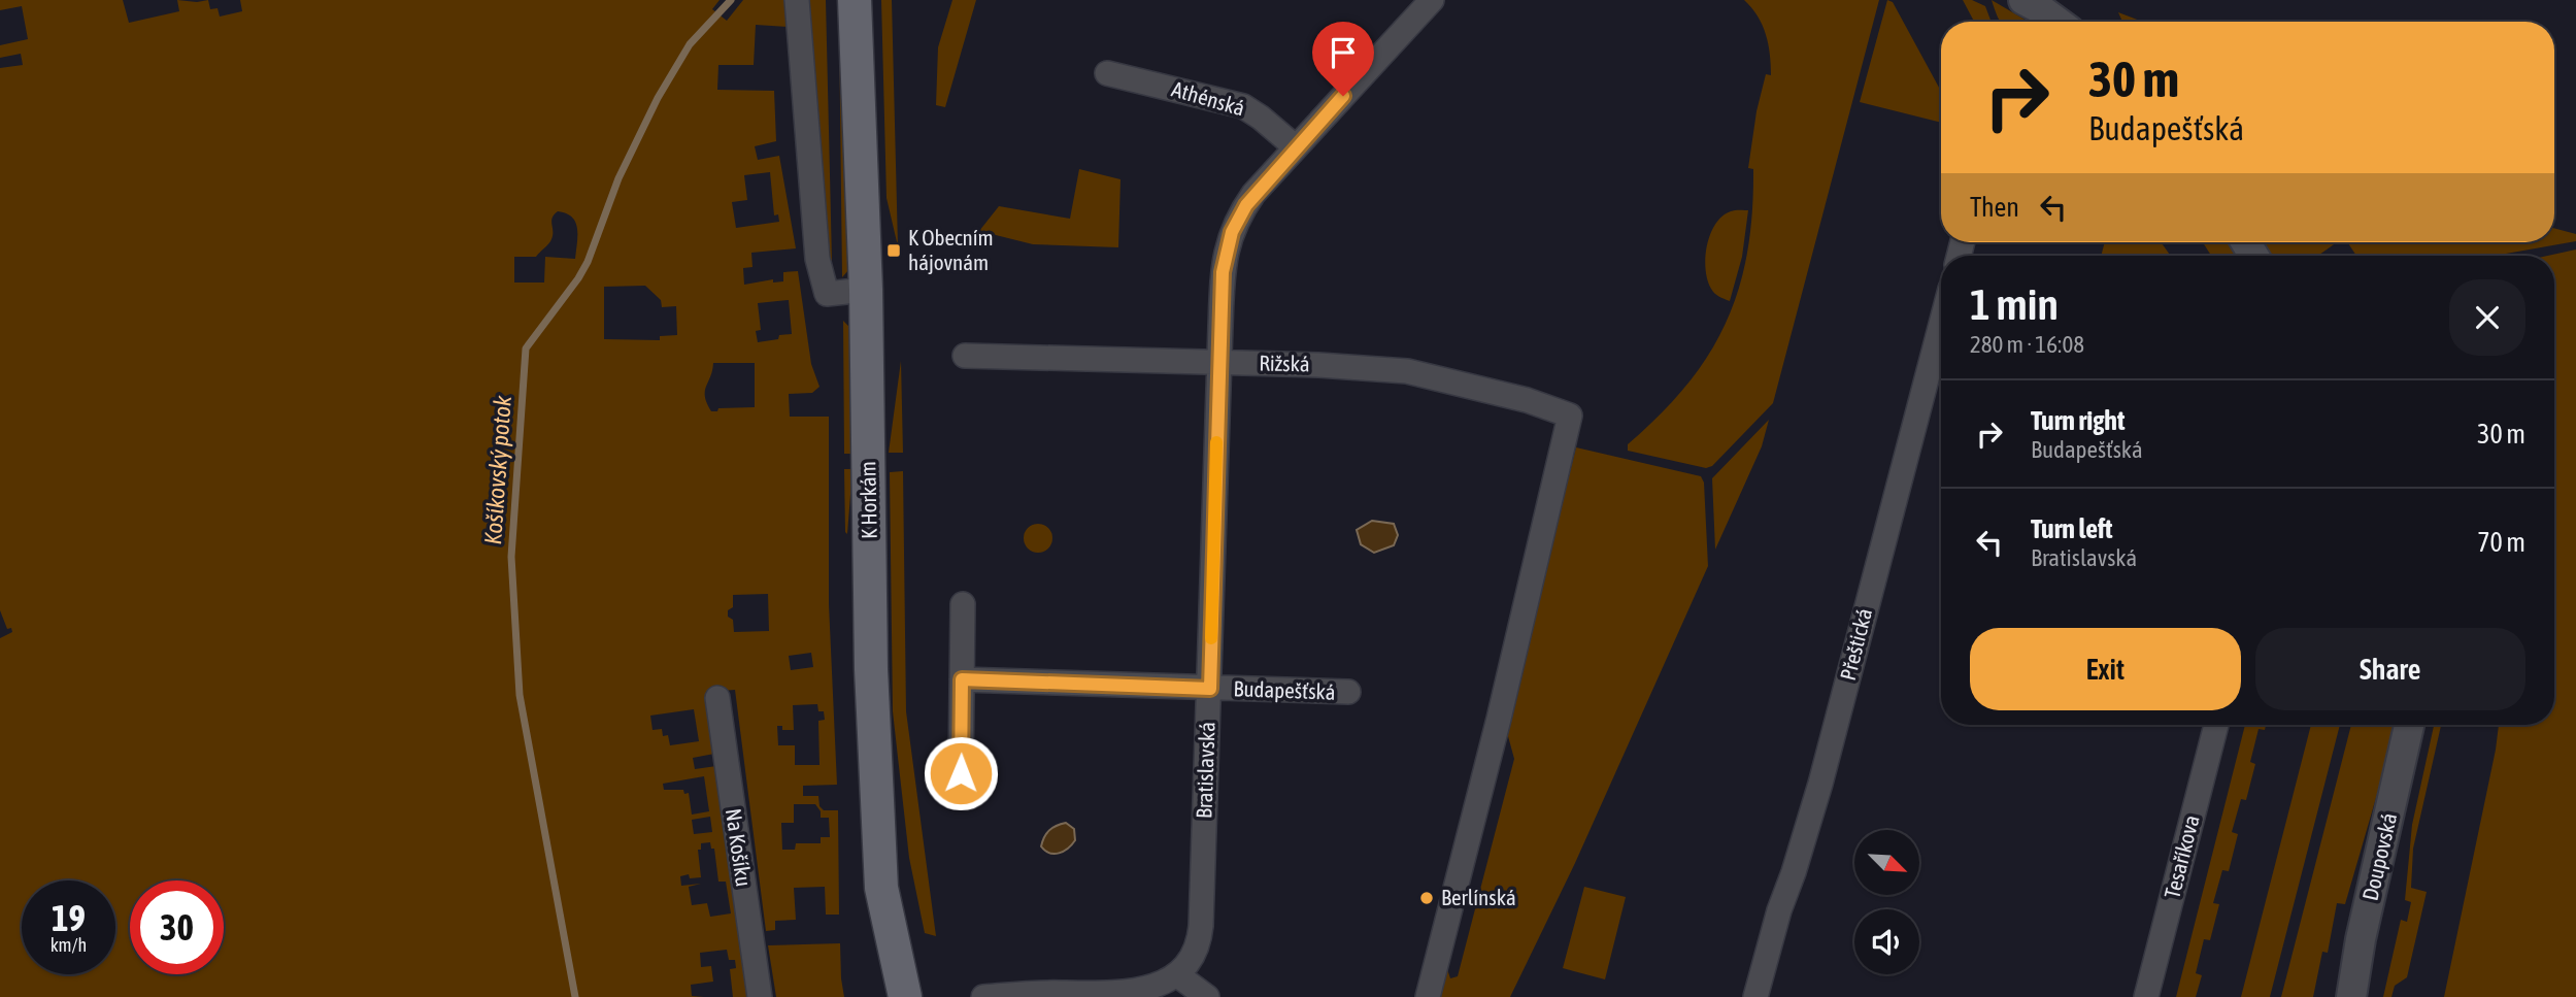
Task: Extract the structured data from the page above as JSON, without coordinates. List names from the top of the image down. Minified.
{"streets":{"main road":["K Horkám"],"street":["Athénská","Rižská","Přeštická","Budapešťská","Bratislavská","Na Košíku","Tesaříkova","Doupovská"]},"crossings":[["Athénská","Bratislavská"],["Rižská","Bratislavská"],["Budapešťská","Bratislavská"]],"water":["Košíkovský potok"],"places":{"transit":["K Obecním hájovnám"],"other":["Berlínská"]},"north":"bottom right","page":{"turn":["30 m","Budapešťská"],"then":"Then","heading":["1 min","280 m · 16:08"],"list":[{"name":"Turn right","note":"Budapešťská","value":"30 m"},{"name":"Turn left","note":"Bratislavská","value":"70 m"}],"buttons":["Exit","Share"],"speed":"19 km/h","limit":"30"}}
